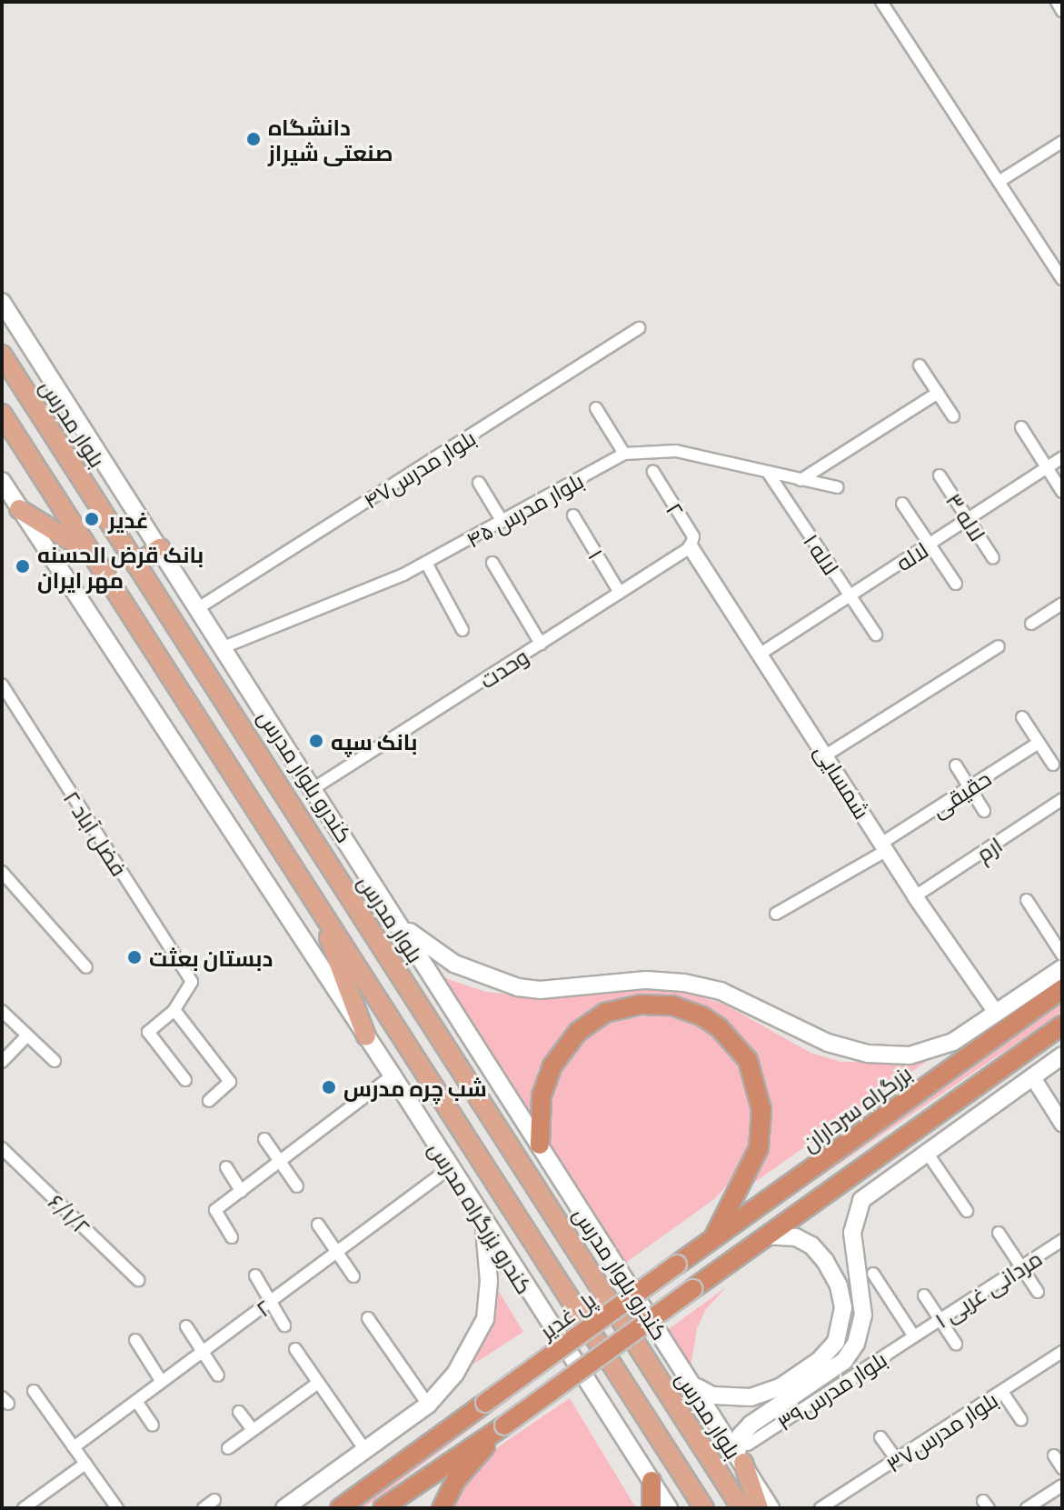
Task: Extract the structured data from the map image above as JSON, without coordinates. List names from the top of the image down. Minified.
{"streets":{"highway":["بزرگراه سرداران","پل غدیر"],"main road":["بلوار مدرس","کندرو بلوار مدرس","کندرو بزرگراه مدرس"],"street":["بلوار مدرس۴۷","۴۵ بلوار مدرس","۲","لاله ۳","۱","لاله ۱","لاله","وحدت","شمسایی","حقیقی","فضل آباد ۲","ارم","۶/۱/۲","مردانی غربی ۱","بلوار مدرس۳۹","بلوار مدرس۳۷"]},"crossings":[["بلوار مدرس۴۷","کندرو بلوار مدرس"],["۴۵ بلوار مدرس","لاله ۱"],["۴۵ بلوار مدرس","کندرو بلوار مدرس"],["۲","وحدت"],["۲","شمسایی"],["۲","کندرو بزرگراه مدرس"],["لاله ۳","لاله"],["۱","وحدت"],["لاله ۱","لاله"],["لاله","شمسایی"],["وحدت","کندرو بلوار مدرس"],["وحدت","شمسایی"],["کندرو بلوار مدرس","بلوار مدرس۳۹"],["شمسایی","حقیقی"],["شمسایی","ارم"],["بزرگراه سرداران","پل غدیر"],["مردانی غربی ۱","بلوار مدرس۳۹"]],"places":["دانشگاه صنعتی شیراز","غدیر","بانک قرض الحسنه مهر ایران","بانک سپه","دبستان بعثت","شب چره مدرس"]}
